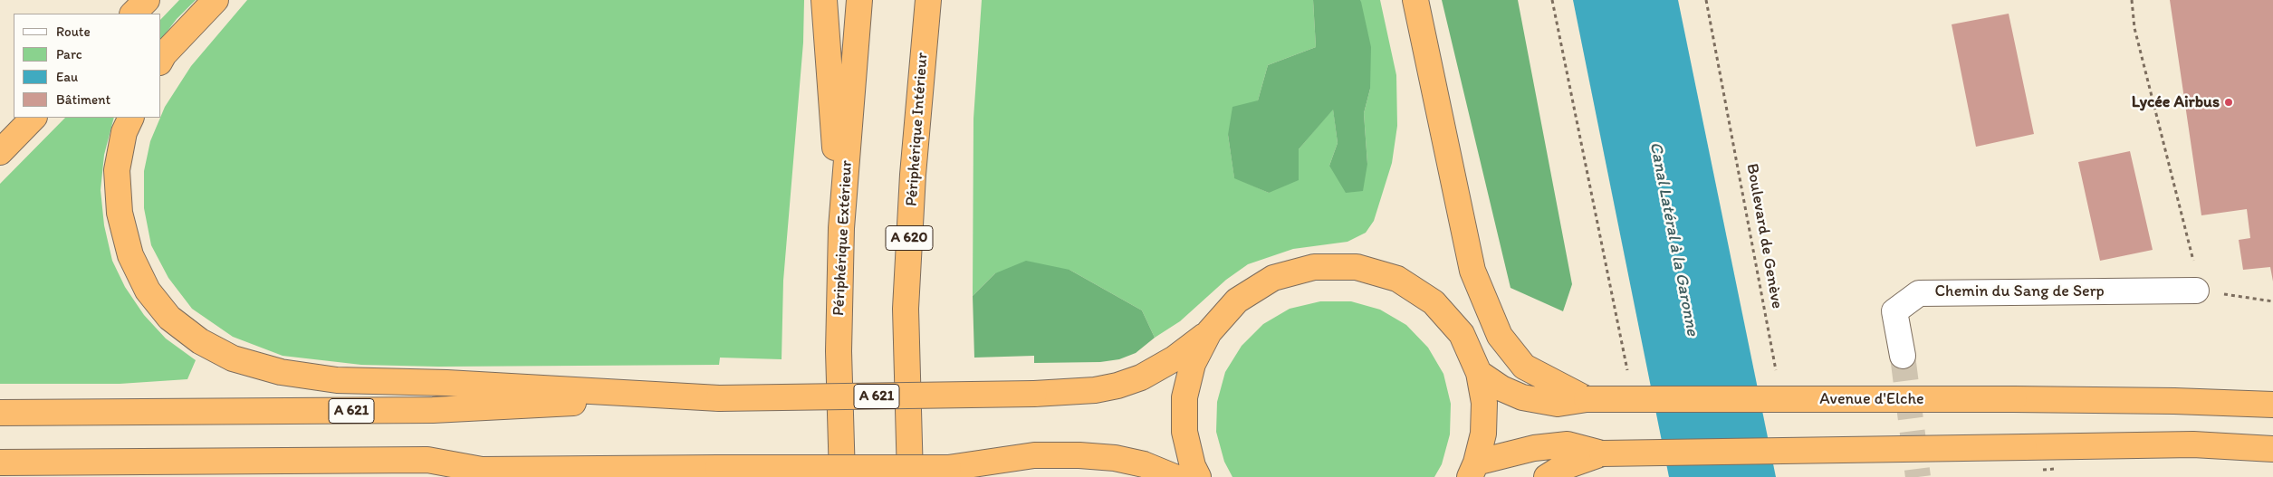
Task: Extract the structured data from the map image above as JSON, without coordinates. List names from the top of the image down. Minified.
{"streets":{"highway":["Périphérique Intérieur","Périphérique Extérieur","A 620","A 621","Avenue d'Elche"],"street":["Chemin du Sang de Serp"],"path":["Boulevard de Genève"]},"water":["Canal Latéral à la Garonne"],"places":["Lycée Airbus"],"legend":["Route","Parc","Eau","Bâtiment"]}
